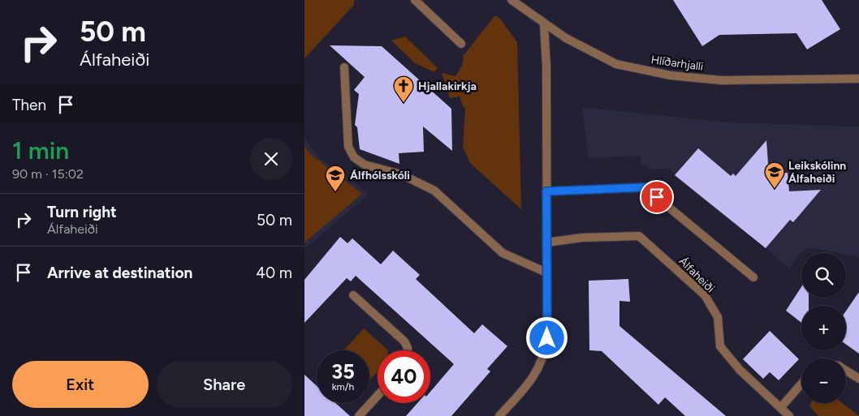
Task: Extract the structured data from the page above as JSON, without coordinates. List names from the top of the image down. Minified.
{"streets":{"street":["Hlíðarhjalli","Álfaheiði"]},"places":{"church":["Hjallakirkja"],"school or university":["Leikskólinn Álfaheiði","Álfhólsskóli"]},"page":{"turn":["50 m","Álfaheiði"],"then":"Then","heading":["1 min","90 m · 15:02"],"list":[{"name":"Turn right","note":"Álfaheiði","value":"50 m"},{"name":"Arrive at destination","value":"40 m"}],"map_buttons":["+","−"],"speed":"35 km/h","limit":"40","buttons":["Exit","Share"]}}
